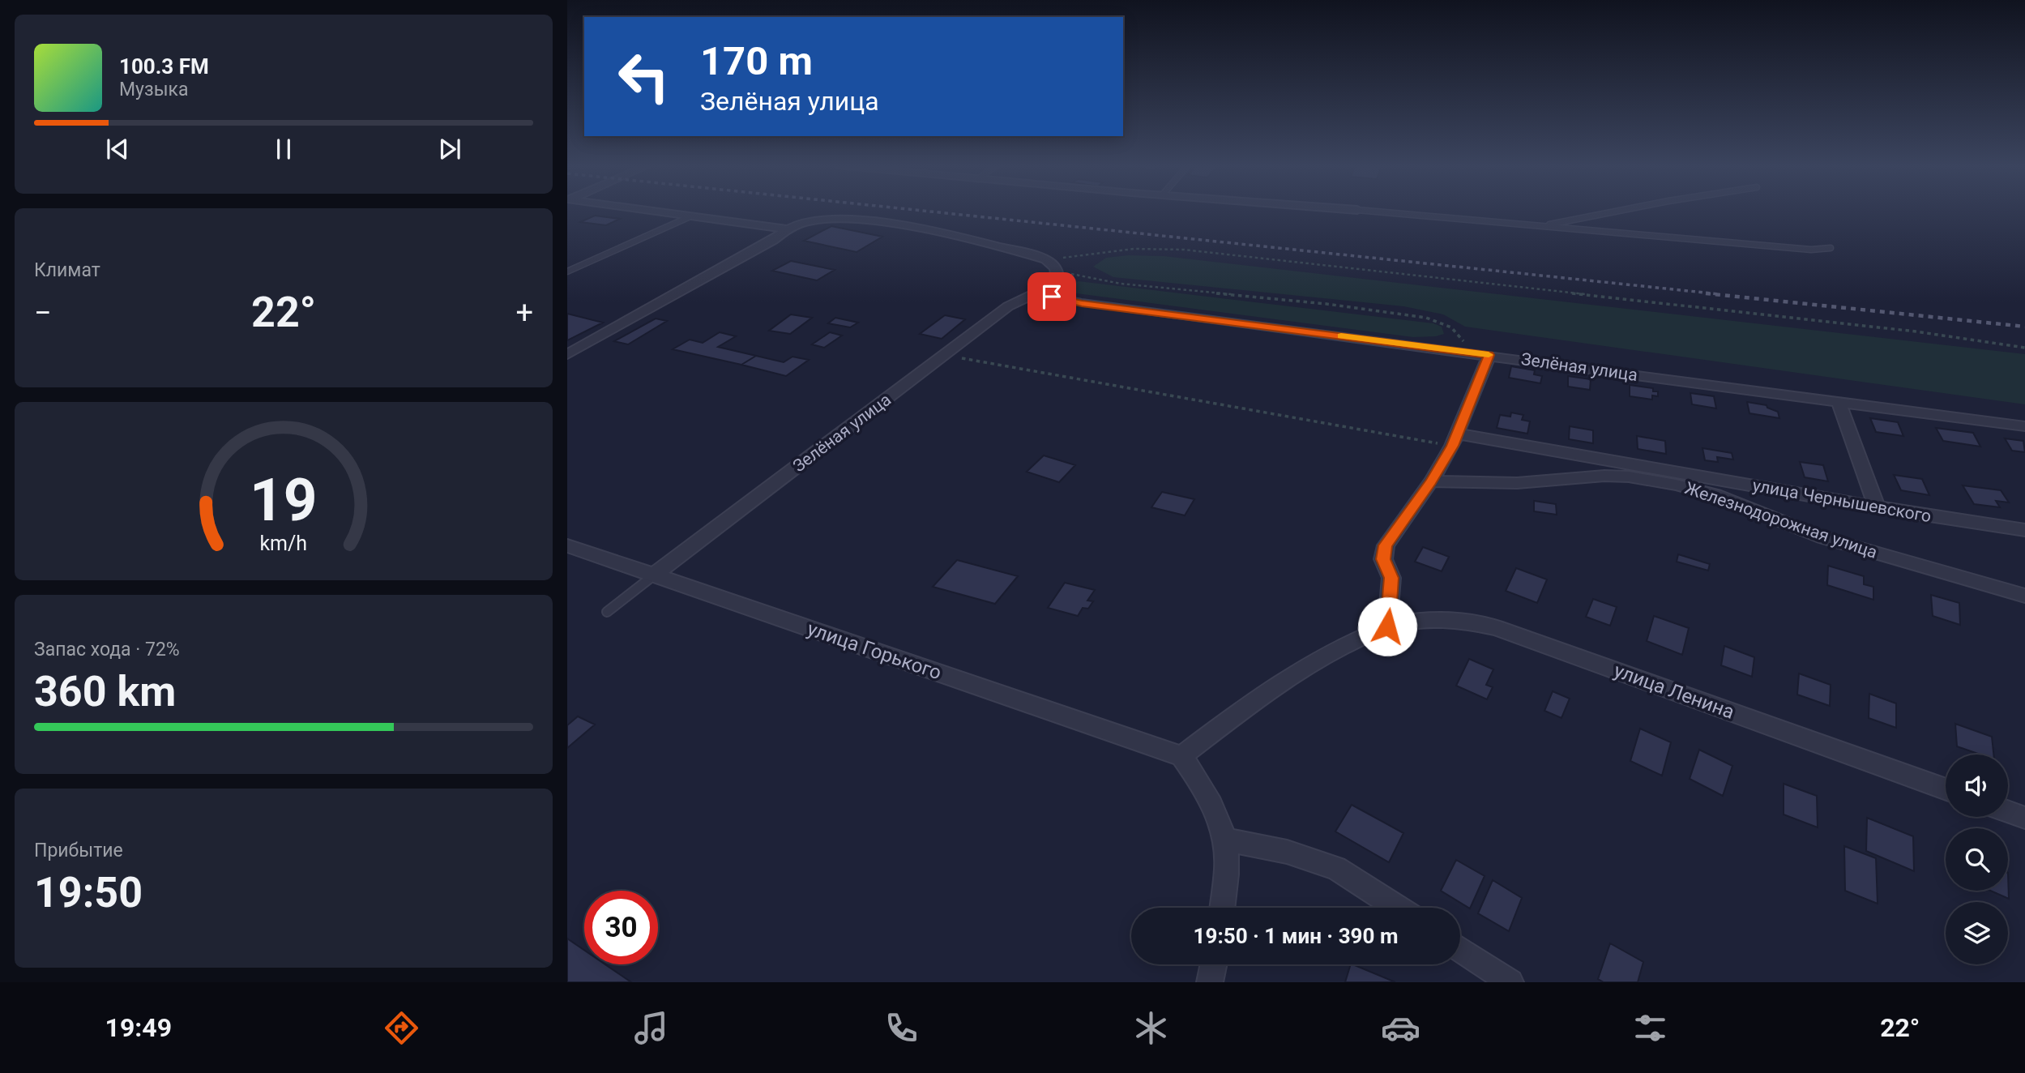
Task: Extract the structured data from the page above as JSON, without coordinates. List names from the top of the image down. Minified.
{"streets":{"street":["Зелёная улица","улица Чернышевского","Железнодорожная улица","улица Горького","улица Ленина"]},"crossings":[["Зелёная улица","улица Горького"],["улица Горького","улица Ленина"]],"page":{"turn":["170 m","Зелёная улица"],"song":["100.3 FM","Музыка"],"tile":["Климат",["Запас хода · 72%","360 km"],["Прибытие","19:50"]],"heat":["−","22°","+"],"limit":"30","trip":"19:50 · 1 мин · 390 m","tabs":["19:49","22°"],"gauge":["19","km/h"]}}
